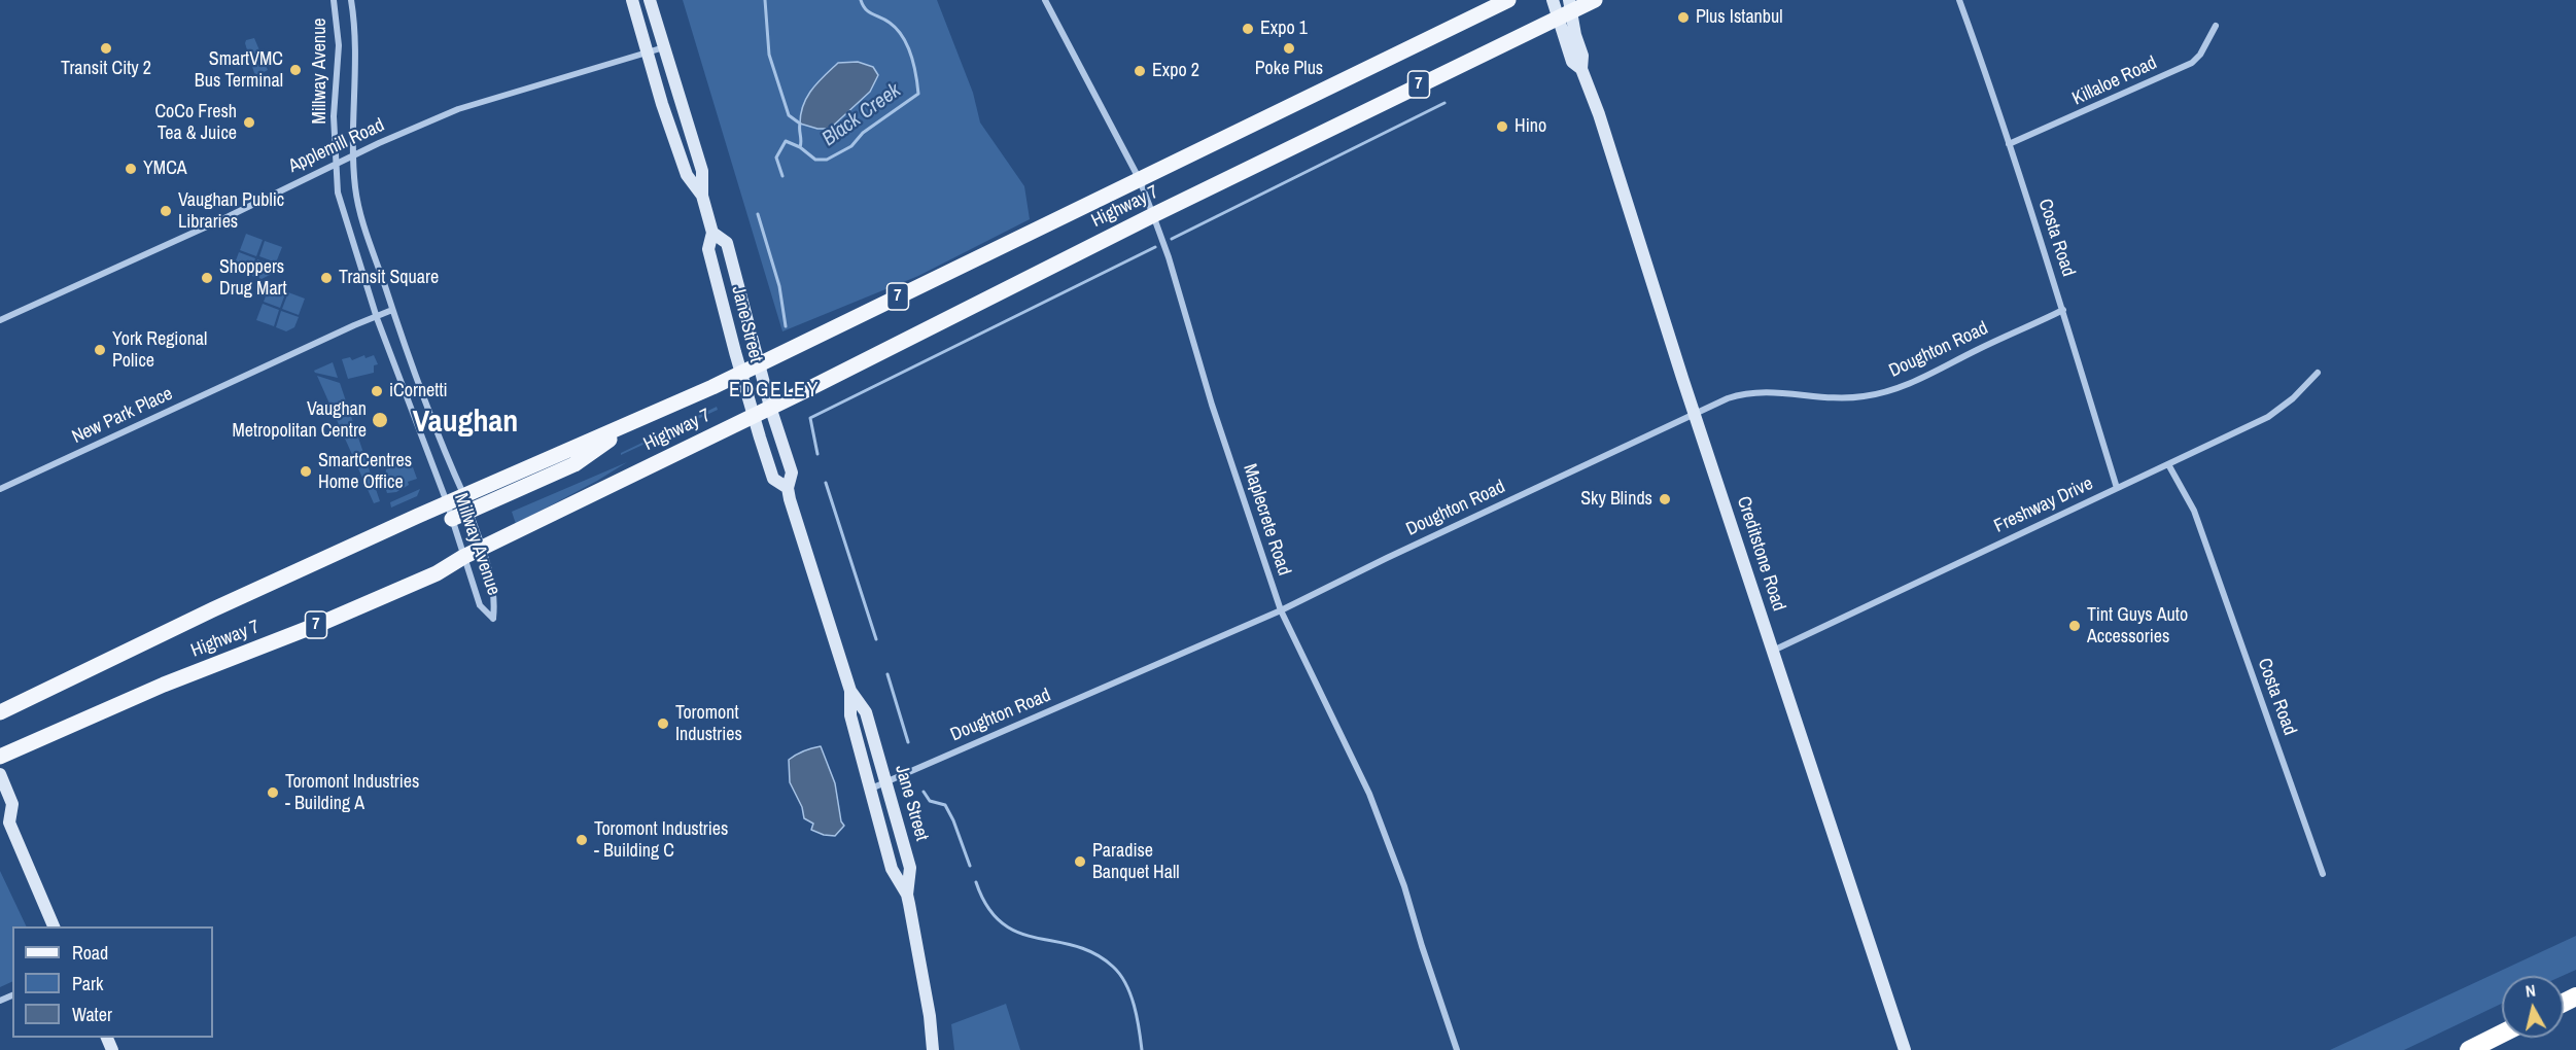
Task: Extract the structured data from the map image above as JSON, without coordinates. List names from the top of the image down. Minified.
{"streets":{"main road":["7","Highway 7","Jane Street","Creditstone Road"],"street":["Millway Avenue","Killaloe Road","Applemill Road","Costa Road","Doughton Road","New Park Place","Freshway Drive","Maplecrete Road"]},"crossings":[["Millway Avenue","Applemill Road"],["Millway Avenue","Highway 7"],["Millway Avenue","New Park Place"],["Killaloe Road","Costa Road"],["Applemill Road","Jane Street"],["Highway 7","Jane Street"],["Highway 7","Maplecrete Road"],["Highway 7","Creditstone Road"],["Costa Road","Doughton Road"],["Costa Road","Freshway Drive"],["Jane Street","Doughton Road"],["Doughton Road","Maplecrete Road"],["Doughton Road","Creditstone Road"],["Freshway Drive","Creditstone Road"]],"districts":["EDGELEY","Vaughan"],"water":["Black Creek"],"places":["Plus Istanbul","Expo 1","Transit City 2","Poke Plus","SmartVMC Bus Terminal","Expo 2","CoCo Fresh Tea & Juice","Hino","YMCA","Vaughan Public Libraries","Shoppers Drug Mart","Transit Square","York Regional Police","iCornetti","Vaughan Metropolitan Centre","SmartCentres Home Office","Sky Blinds","Tint Guys Auto Accessories","Toromont Industries","Toromont Industries - Building A","Toromont Industries - Building C","Paradise Banquet Hall"],"legend":["Road","Park","Water"],"north":"top"}
